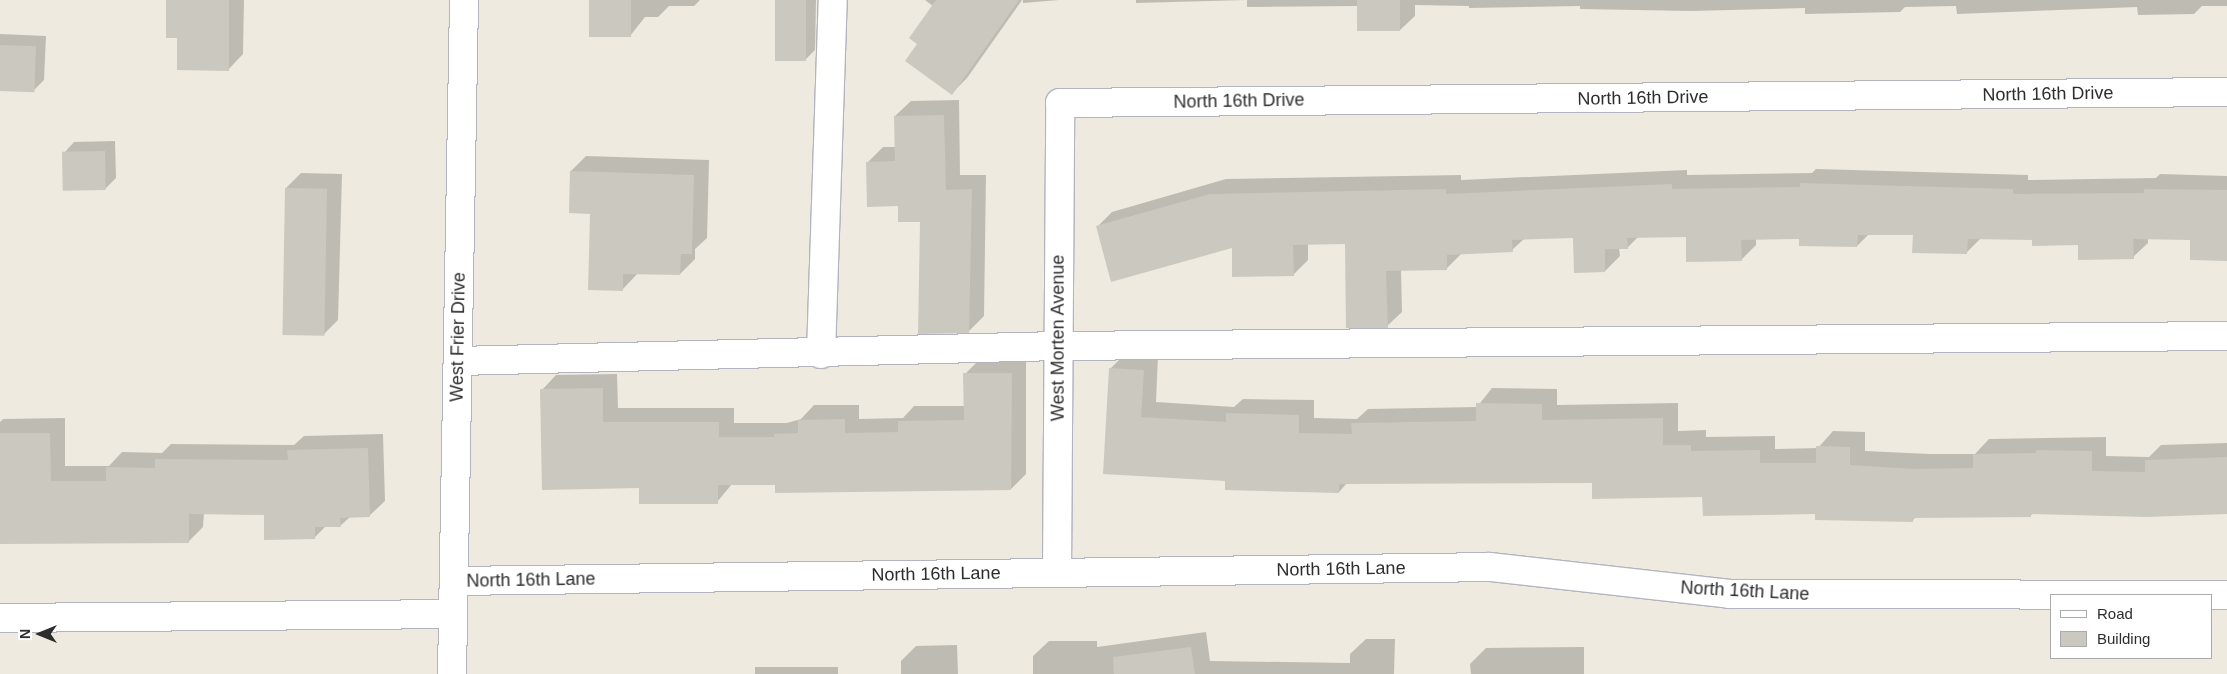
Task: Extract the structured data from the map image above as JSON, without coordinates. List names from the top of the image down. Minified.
{"streets":{"street":["North 16th Drive","West Frier Drive","West Morten Avenue","North 16th Lane"]},"crossings":[["North 16th Drive","West Morten Avenue"],["West Frier Drive","North 16th Lane"],["West Morten Avenue","North 16th Lane"]],"legend":["Road","Building"],"north":"left"}
